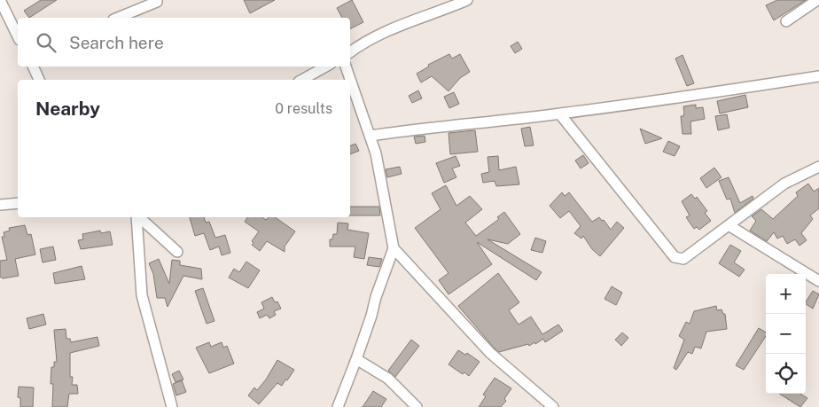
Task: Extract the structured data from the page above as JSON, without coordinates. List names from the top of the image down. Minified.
{"page":{"search":"Search here","heading":["Nearby","0 results"],"map_buttons":["+","−"]}}
